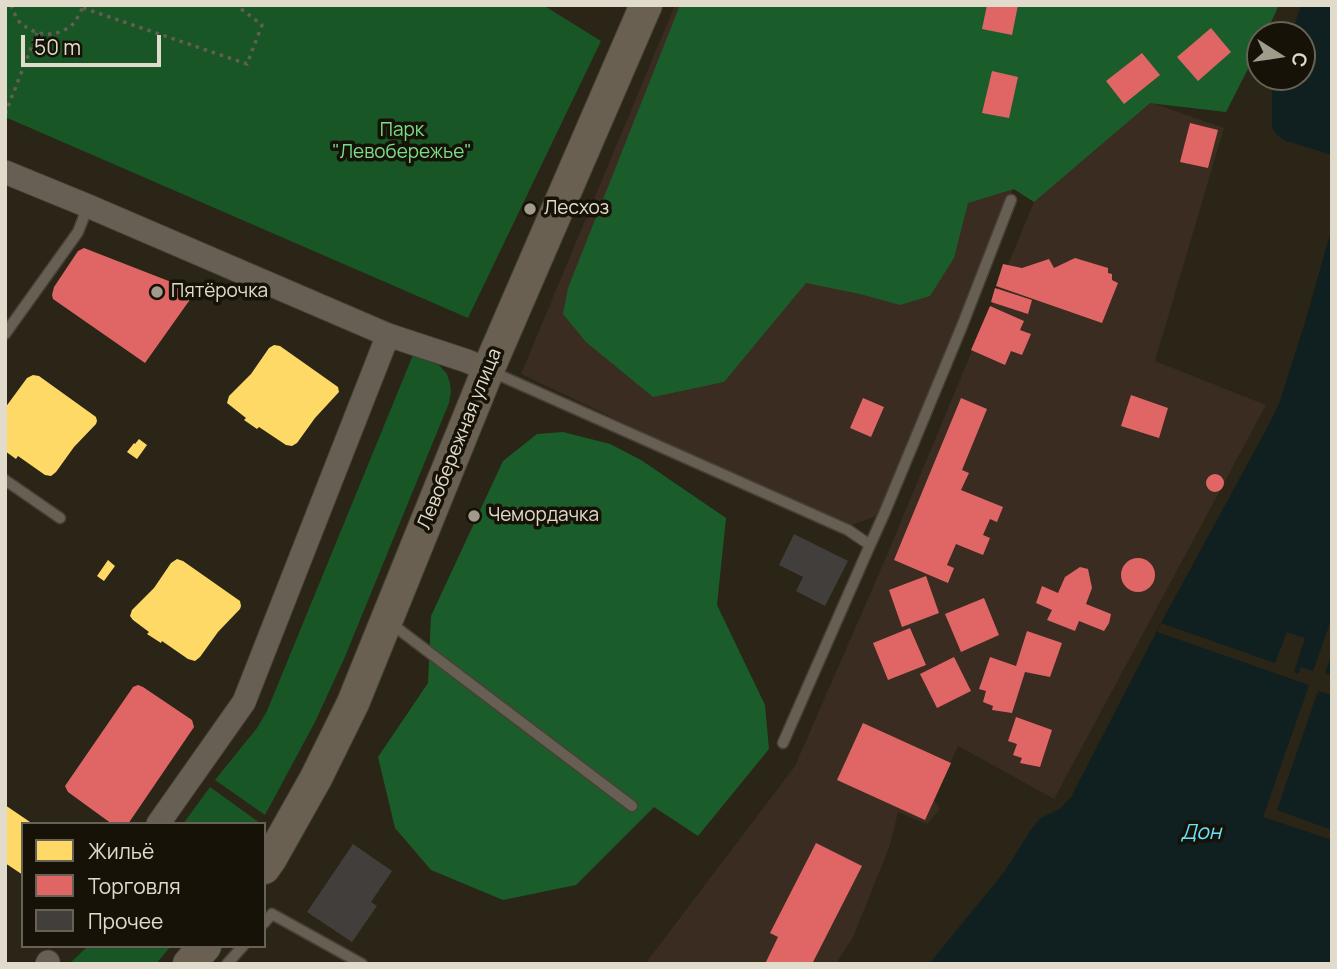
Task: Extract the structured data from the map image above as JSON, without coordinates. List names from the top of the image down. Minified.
{"streets":{"main road":["Левобережная улица"]},"water":["Дон"],"parks":["Парк \"Левобережье\""],"places":["Лесхоз","Пятёрочка","Чемордачка"],"legend":["Жильё","Торговля","Прочее"],"scale_bar":"50 m","north":"right"}
